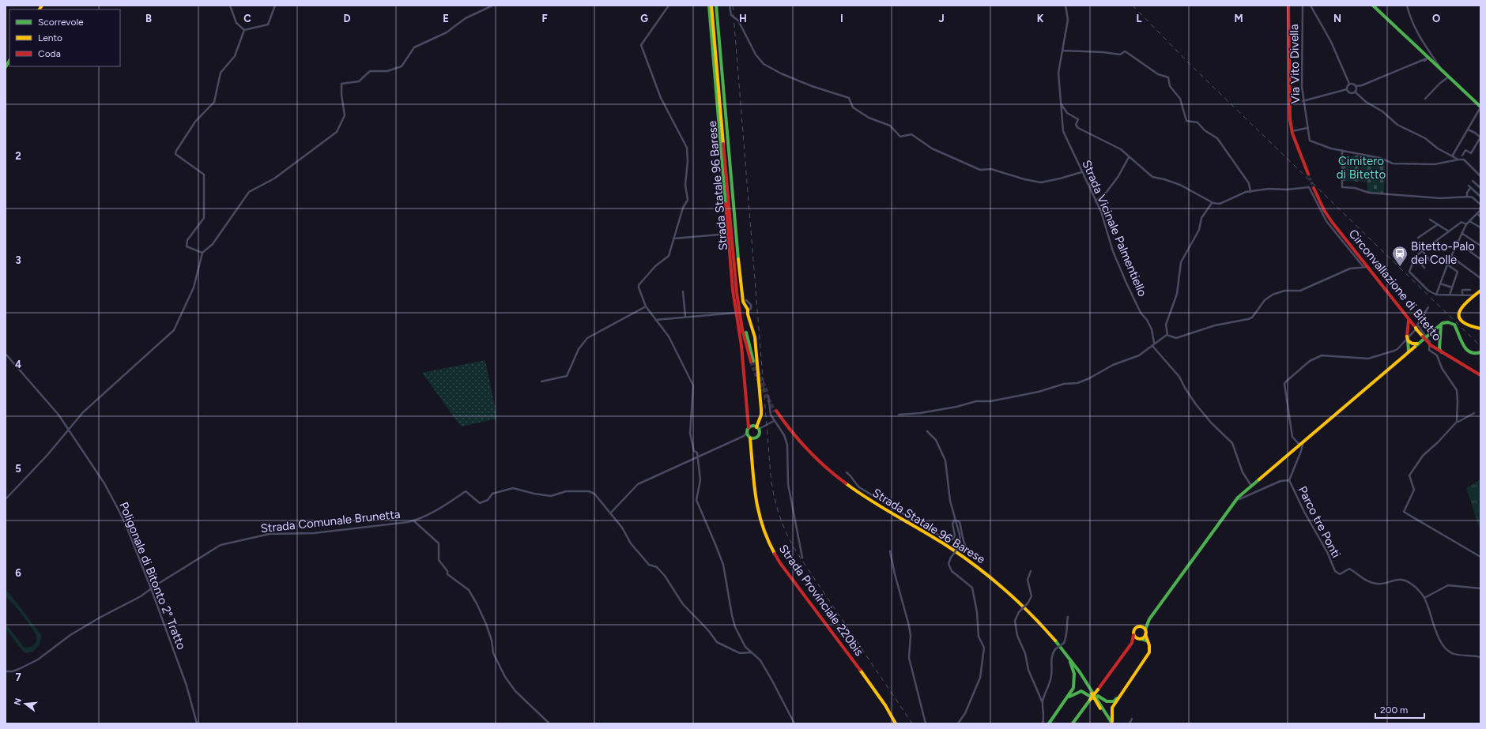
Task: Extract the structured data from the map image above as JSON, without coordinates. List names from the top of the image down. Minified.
{"streets":{"main road":["Strada Statale 96 Barese","Circonvallazione di Bitetto","Strada Provinciale 220bis"],"street":["Via Vito Divella","Strada Vicinale Palmentiello","Strada Comunale Brunetta","Parco tre Ponti","Poligonale di Bitonto 2° Tratto"]},"crossings":[["Strada Comunale Brunetta","Poligonale di Bitonto 2° Tratto"]],"parks":["Cimitero di Bitetto"],"places":{"station":["Bitetto-Palo del Colle"]},"legend":["Scorrevole","Lento","Coda"],"scale_bar":"200 m","north":"left","grid":{"columns":["B","C","D","E","F","G","H","I","J","K","L","M","N","O"],"rows":["2","3","4","5","6","7"]}}
